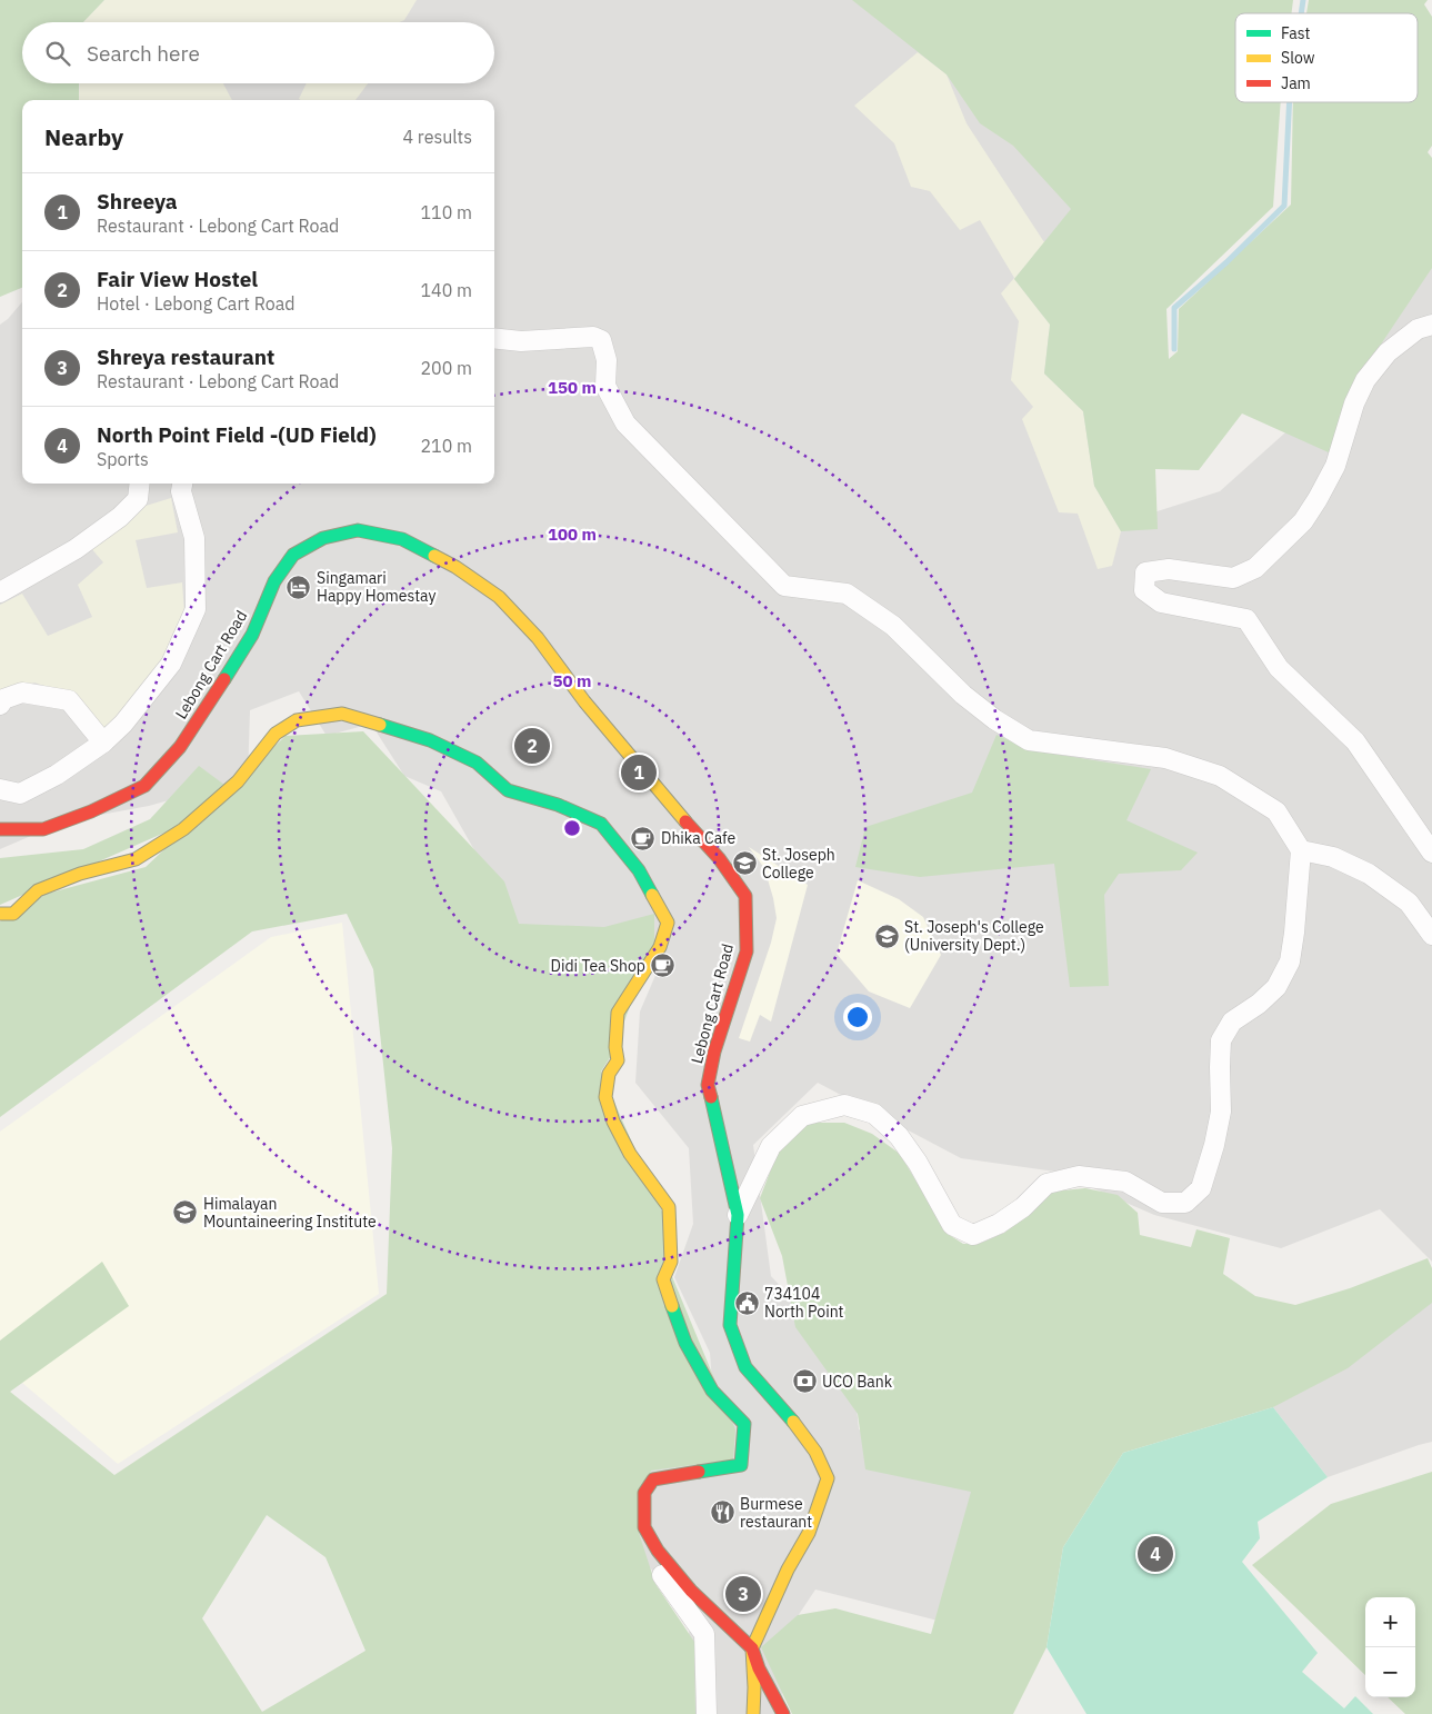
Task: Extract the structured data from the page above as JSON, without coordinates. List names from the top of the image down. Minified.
{"streets":{"main road":["Lebong Cart Road"]},"places":{"hotel":["Singamari Happy Homestay"],"cafe":["Dhika Cafe","Didi Tea Shop"],"school or university":["St. Joseph College","St. Joseph's College (University Dept.)","Himalayan Mountaineering Institute"],"public building":["734104 North Point"],"bank":["UCO Bank"],"restaurant":["Burmese restaurant"]},"legend":["Fast","Slow","Jam"],"page":{"search":"Search here","heading":["Nearby","4 results"],"list":[{"mark":"1","name":"Shreeya","note":"Restaurant · Lebong Cart Road","value":"110 m"},{"mark":"2","name":"Fair View Hostel","note":"Hotel · Lebong Cart Road","value":"140 m"},{"mark":"3","name":"Shreya restaurant","note":"Restaurant · Lebong Cart Road","value":"200 m"},{"mark":"4","name":"North Point Field -(UD Field)","note":"Sports","value":"210 m"}],"pins":["2","1","4","3"],"map_buttons":["+","−"]},"rings":["150 m","100 m","50 m"]}
